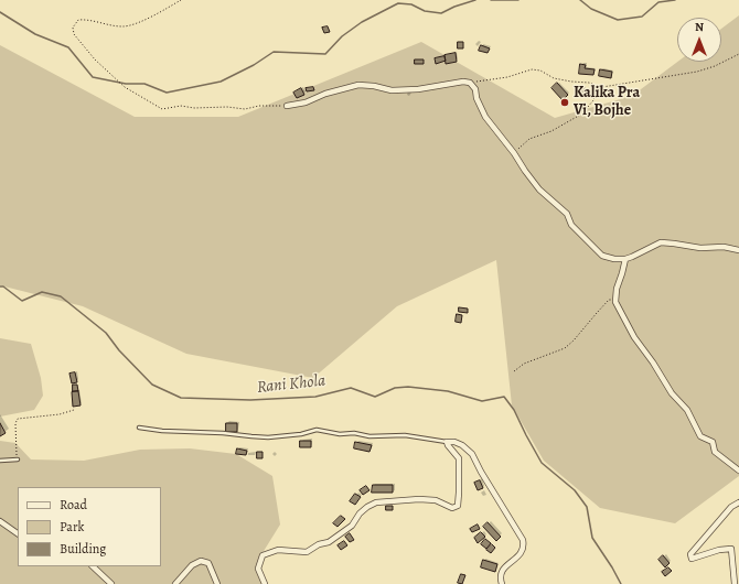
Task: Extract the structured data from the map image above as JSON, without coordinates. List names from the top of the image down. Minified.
{"water":["Rani Khola"],"places":["Kalika Pra Vi, Bojhe"],"legend":["Road","Park","Building"],"north":"top"}
